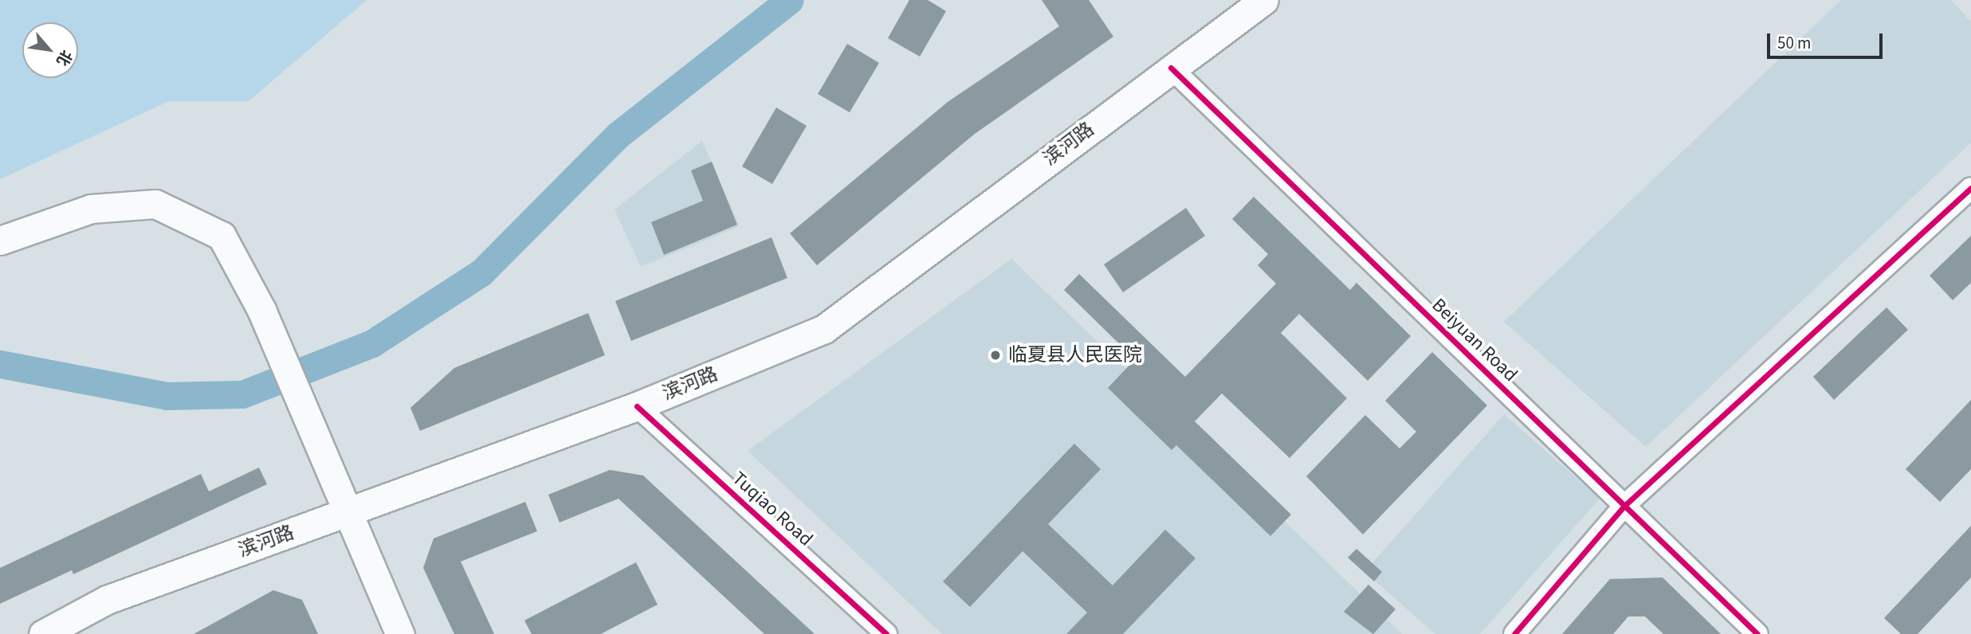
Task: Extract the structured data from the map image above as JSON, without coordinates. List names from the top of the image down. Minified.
{"streets":{"main road":["滨河路"],"street":["Beiyuan Road","Tuqiao Road"]},"crossings":[["滨河路","Beiyuan Road"],["滨河路","Tuqiao Road"]],"places":["临夏县人民医院"],"scale_bar":"50 m","north":"bottom right"}
